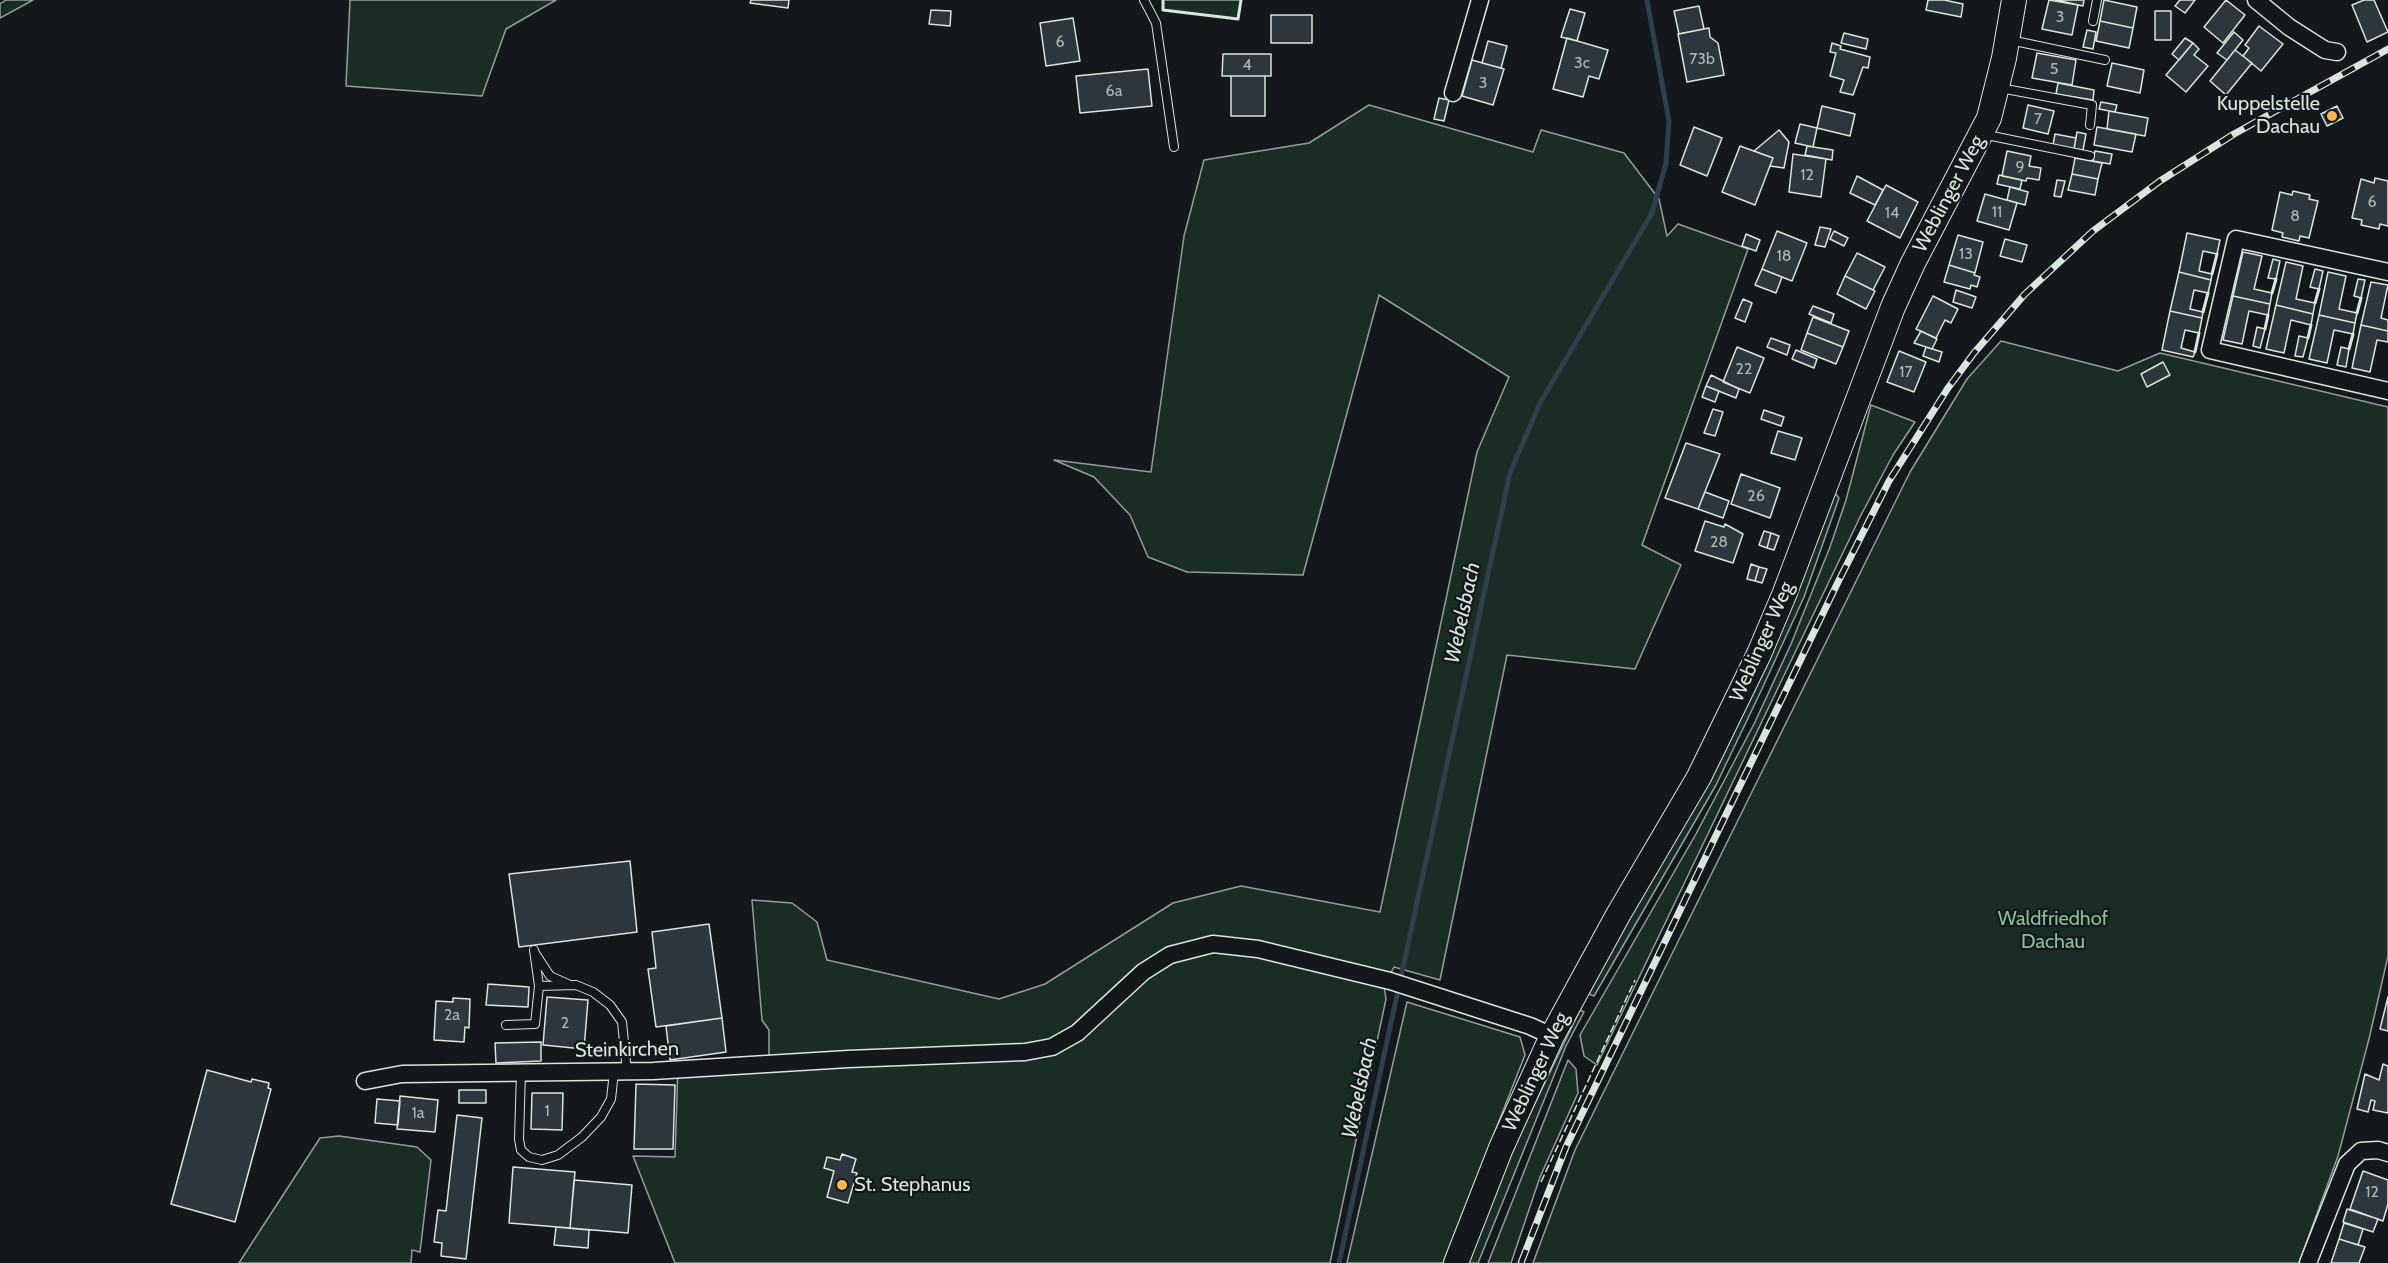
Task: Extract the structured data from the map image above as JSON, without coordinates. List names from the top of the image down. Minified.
{"streets":{"street":["Weblinger Weg","Steinkirchen"]},"crossings":[["Weblinger Weg","Steinkirchen"]],"water":["Webelsbach"],"parks":["Waldfriedhof Dachau"],"places":["Kuppelstelle Dachau","St. Stephanus"],"house_numbers":["3","6","73b","3c","4","5","3","6a","7","9","12","6","11","14","8","13","18","22","17","26","28","2a","2","1","1a","12"]}
